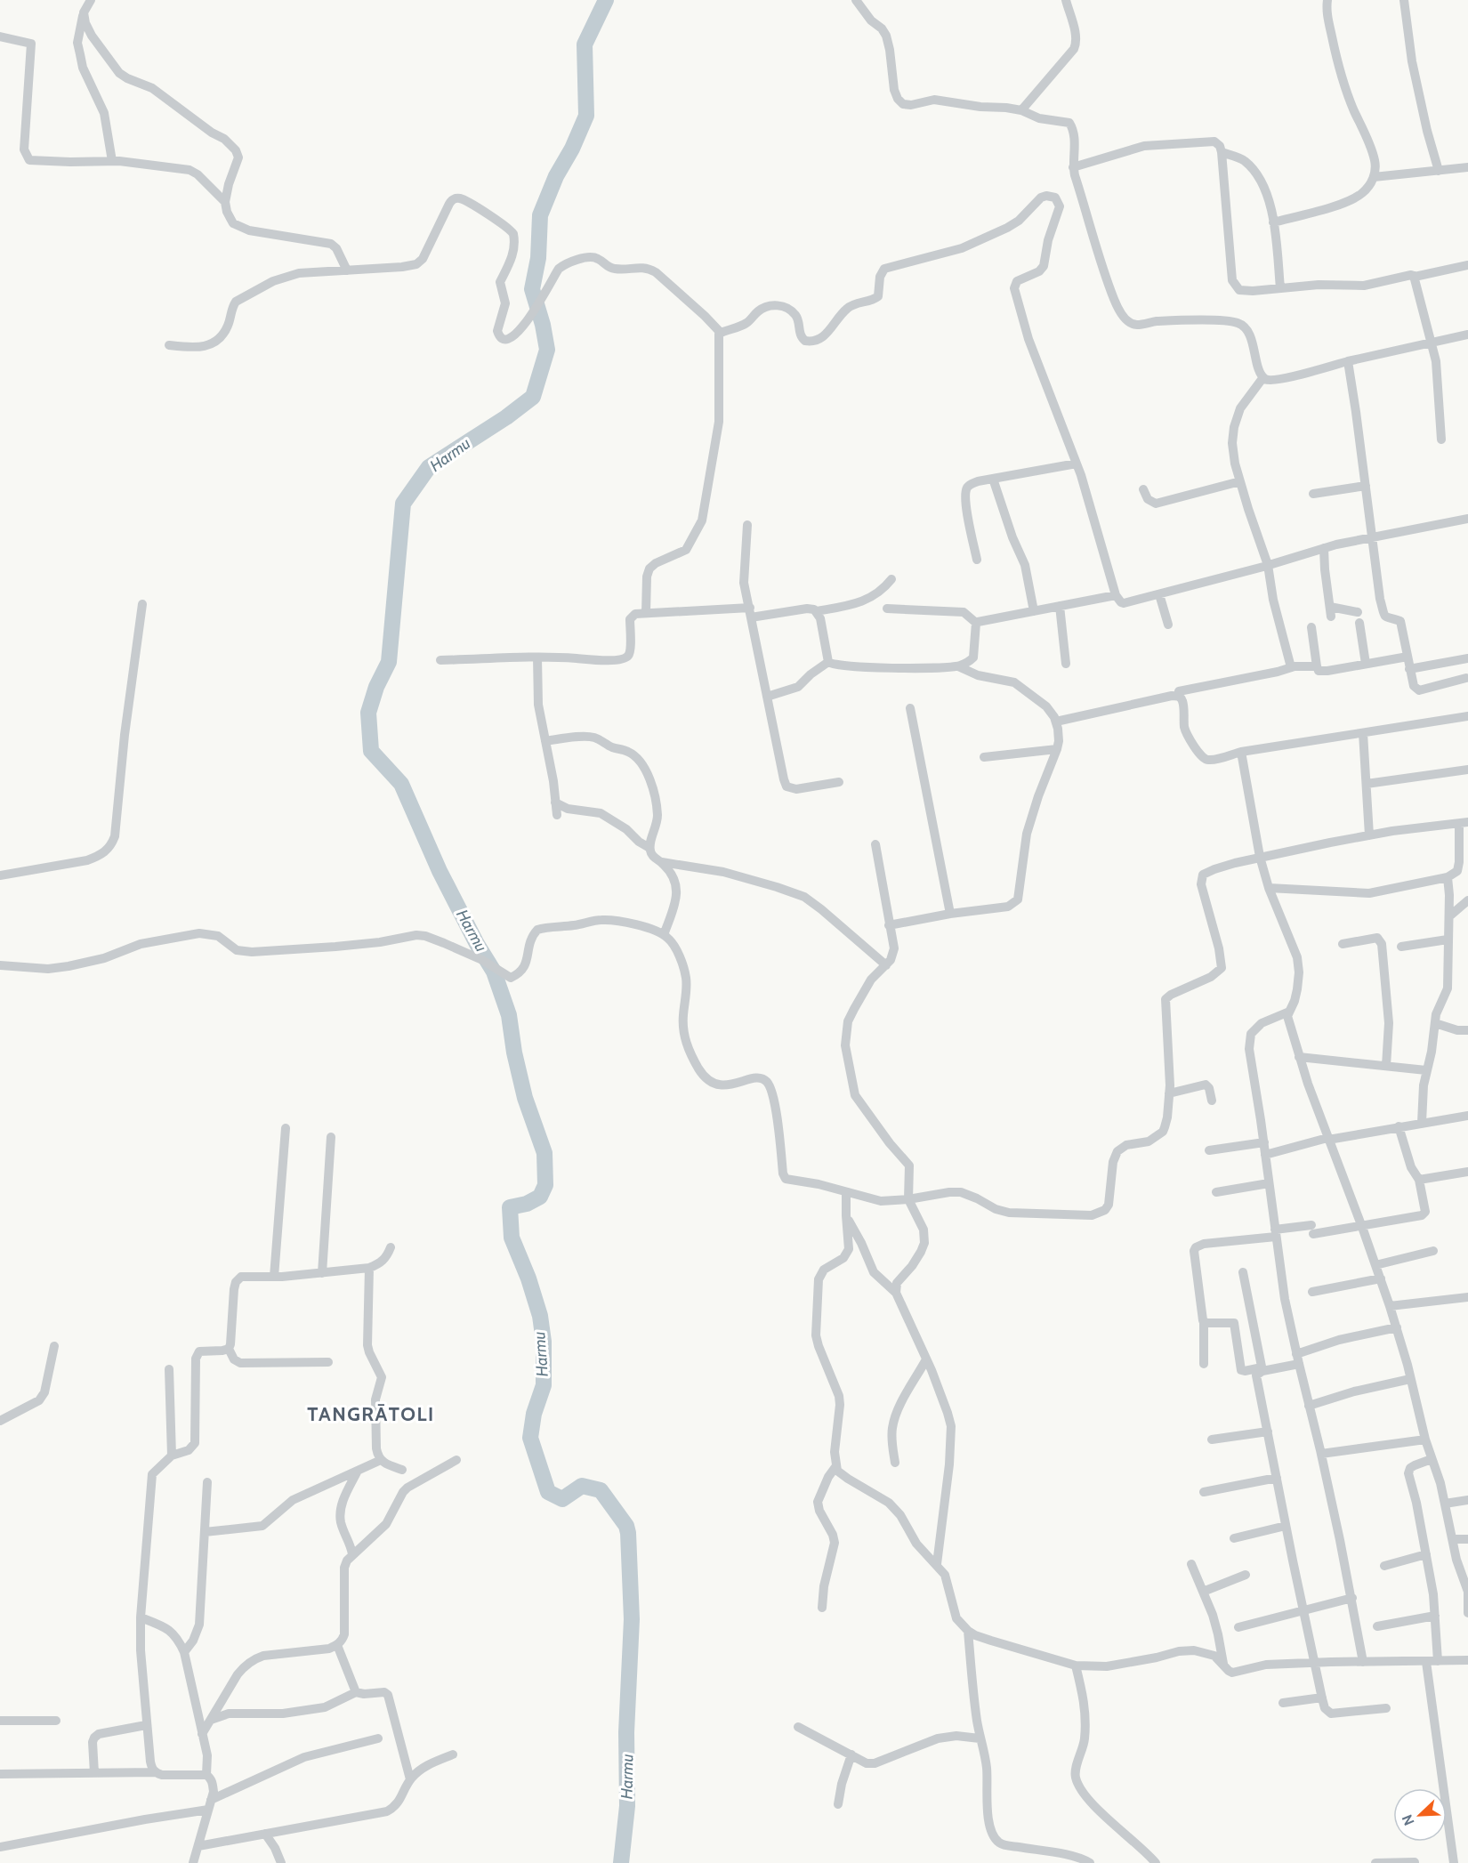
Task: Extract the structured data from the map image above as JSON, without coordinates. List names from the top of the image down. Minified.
{"districts":["TANGRĀTOLI"],"water":["Harmu"],"north":"bottom left"}
